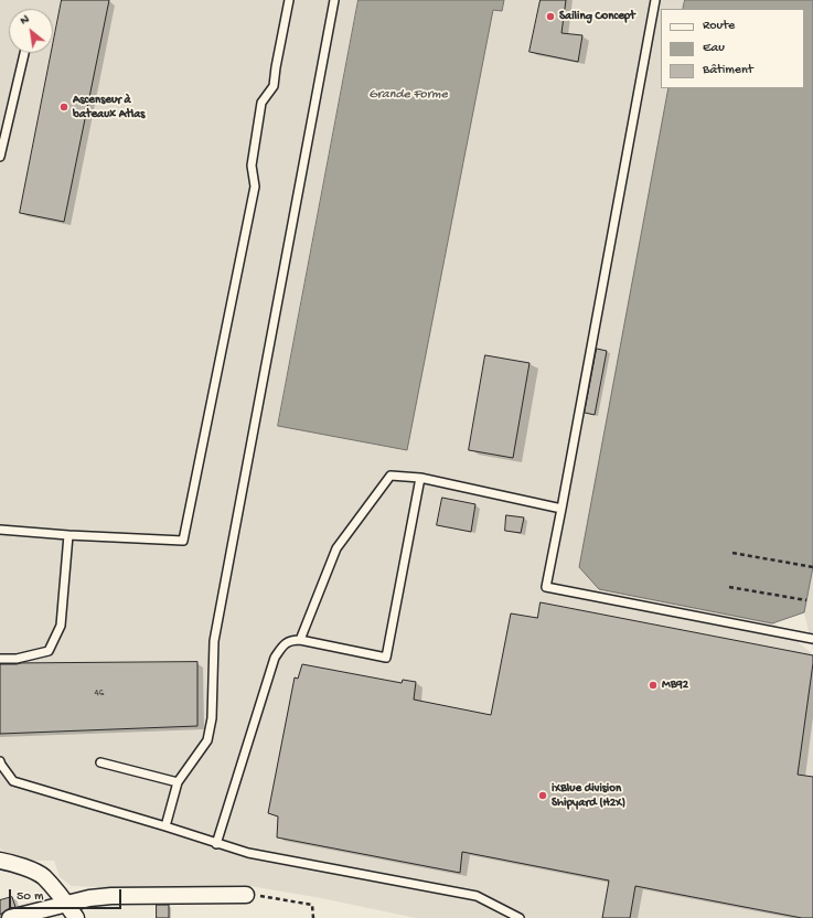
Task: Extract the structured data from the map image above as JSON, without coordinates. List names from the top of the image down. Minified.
{"water":["Grande Forme"],"places":["Sailing Concept","Ascenseur à bateaux Atlas","MB92","iXBlue division Shipyard (H2X)"],"house_numbers":["46"],"legend":["Route","Eau","Bâtiment"],"scale_bar":"50 m","north":"top left"}
